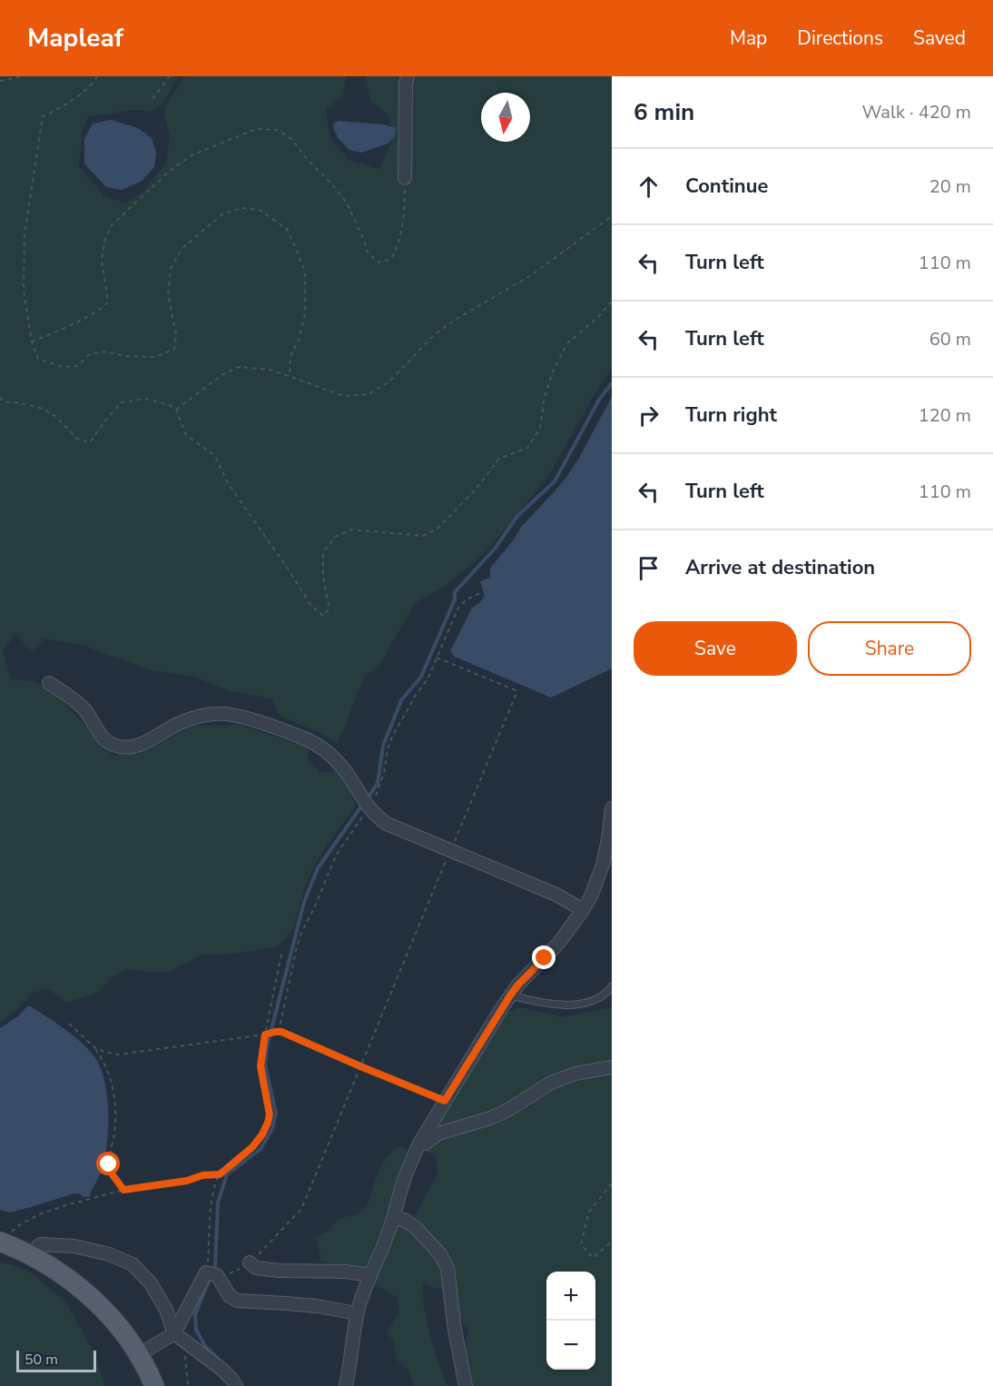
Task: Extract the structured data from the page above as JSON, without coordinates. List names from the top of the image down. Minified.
{"scale_bar":"50 m","north":"bottom","page":{"header":"Mapleaf","nav":["Map","Directions","Saved"],"heading":["6 min","Walk · 420 m"],"list":[["Continue","20 m"],["Turn left","110 m"],["Turn left","60 m"],["Turn right","120 m"],["Turn left","110 m"],"Arrive at destination"],"buttons":["Save","Share"],"map_buttons":["+","−"],"scale":"50 m"}}
